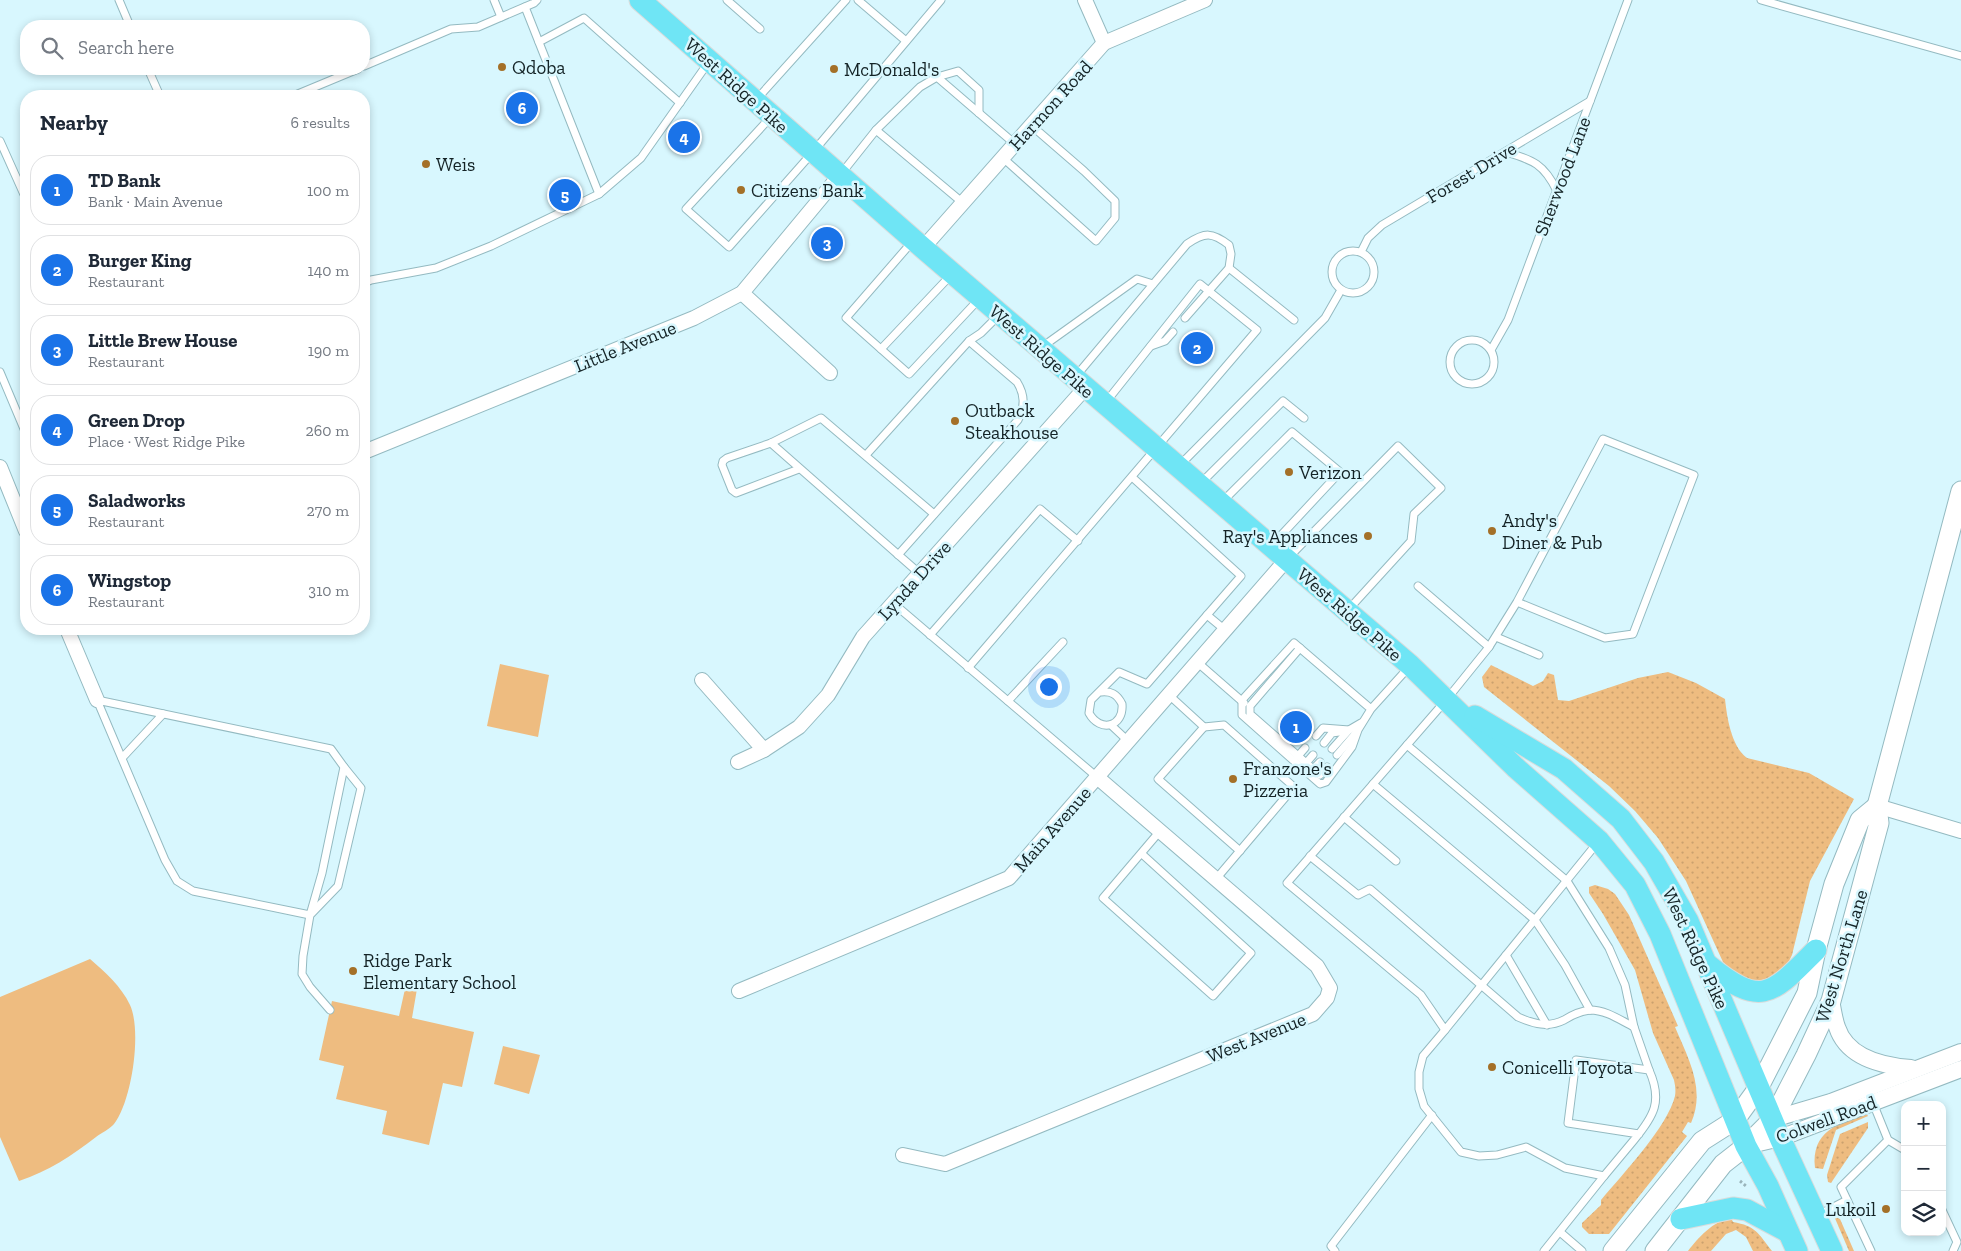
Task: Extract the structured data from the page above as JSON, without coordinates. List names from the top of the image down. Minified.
{"streets":{"main road":["West Ridge Pike","West North Lane"],"street":["Harmon Road","Little Avenue","Lynda Drive","Main Avenue","West Avenue","Colwell Road"],"lane":["Forest Drive","Sherwood Lane"]},"crossings":[["West Ridge Pike","Harmon Road"],["West Ridge Pike","Little Avenue"],["West Ridge Pike","Lynda Drive"],["West Ridge Pike","Main Avenue"],["West Ridge Pike","West North Lane"],["West Ridge Pike","Colwell Road"],["Forest Drive","Sherwood Lane"],["Main Avenue","West Avenue"],["West North Lane","Colwell Road"]],"places":["Qdoba","McDonald's","Weis","Citizens Bank","Outback Steakhouse","Verizon","Andy's Diner & Pub","Ray's Appliances","Franzone's Pizzeria","Ridge Park Elementary School","Conicelli Toyota","Lukoil"],"page":{"search":"Search here","pins":["6","4","5","3","2","1"],"heading":["Nearby","6 results"],"list":[{"mark":"1","name":"TD Bank","note":"Bank · Main Avenue","value":"100 m"},{"mark":"2","name":"Burger King","note":"Restaurant","value":"140 m"},{"mark":"3","name":"Little Brew House","note":"Restaurant","value":"190 m"},{"mark":"4","name":"Green Drop","note":"Place · West Ridge Pike","value":"260 m"},{"mark":"5","name":"Saladworks","note":"Restaurant","value":"270 m"},{"mark":"6","name":"Wingstop","note":"Restaurant","value":"310 m"}],"map_buttons":["+","−"]}}
